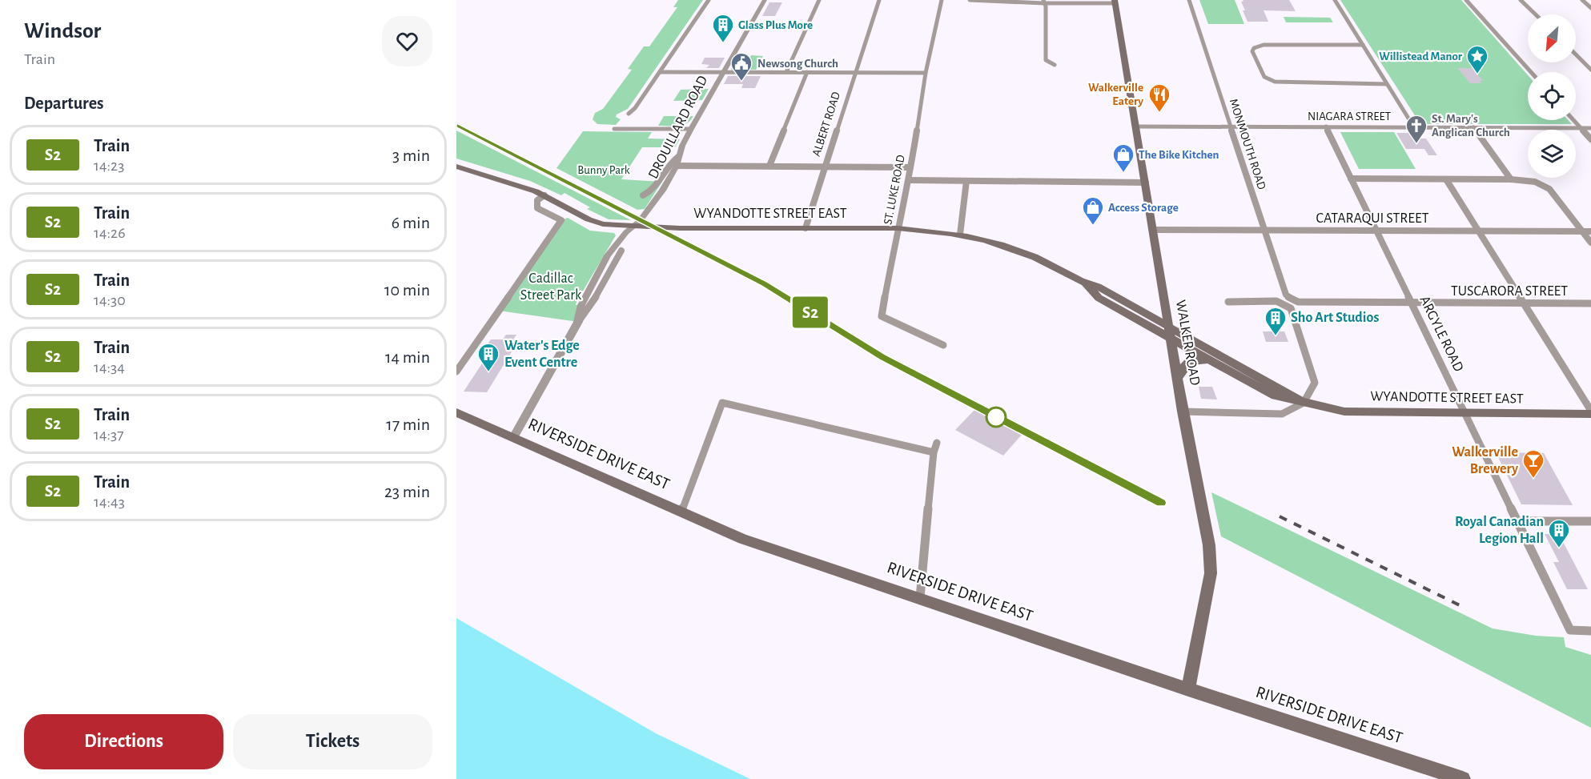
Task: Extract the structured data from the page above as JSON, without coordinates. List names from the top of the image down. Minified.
{"streets":{"main road":["WYANDOTTE STREET EAST","WALKER ROAD","RIVERSIDE DRIVE EAST"],"street":["NIAGARA STREET","ALBERT ROAD","DROUILLARD ROAD","MONMOUTH ROAD","ST. LUKE ROAD","CATARAQUI STREET","TUSCARORA STREET","ARGYLE ROAD"]},"crossings":[["NIAGARA STREET","MONMOUTH ROAD"],["NIAGARA STREET","ARGYLE ROAD"],["NIAGARA STREET","WALKER ROAD"],["ALBERT ROAD","WYANDOTTE STREET EAST"],["DROUILLARD ROAD","WYANDOTTE STREET EAST"],["DROUILLARD ROAD","RIVERSIDE DRIVE EAST"],["MONMOUTH ROAD","CATARAQUI STREET"],["MONMOUTH ROAD","TUSCARORA STREET"],["ST. LUKE ROAD","WYANDOTTE STREET EAST"],["WYANDOTTE STREET EAST","ARGYLE ROAD"],["WYANDOTTE STREET EAST","WALKER ROAD"],["CATARAQUI STREET","ARGYLE ROAD"],["CATARAQUI STREET","WALKER ROAD"],["TUSCARORA STREET","ARGYLE ROAD"],["WALKER ROAD","RIVERSIDE DRIVE EAST"]],"parks":["Bunny Park","Cadillac Street Park"],"places":{"building":["Glass Plus More","Sho Art Studios","Water's Edge Event Centre","Royal Canadian Legion Hall"],"place":["Willistead Manor"],"public building":["Newsong Church"],"restaurant":["Walkerville Eatery"],"church":["St. Mary's Anglican Church"],"shop":["The Bike Kitchen","Access Storage"],"bar":["Walkerville Brewery"]},"north":"bottom left","page":{"heading":[["Windsor","Train"],"Departures"],"on_map":"S2","list":[{"mark":"S2","name":"Train","note":"14:23","value":"3 min"},{"mark":"S2","name":"Train","note":"14:26","value":"6 min"},{"mark":"S2","name":"Train","note":"14:30","value":"10 min"},{"mark":"S2","name":"Train","note":"14:34","value":"14 min"},{"mark":"S2","name":"Train","note":"14:37","value":"17 min"},{"mark":"S2","name":"Train","note":"14:43","value":"23 min"}],"buttons":["Directions","Tickets"]}}
